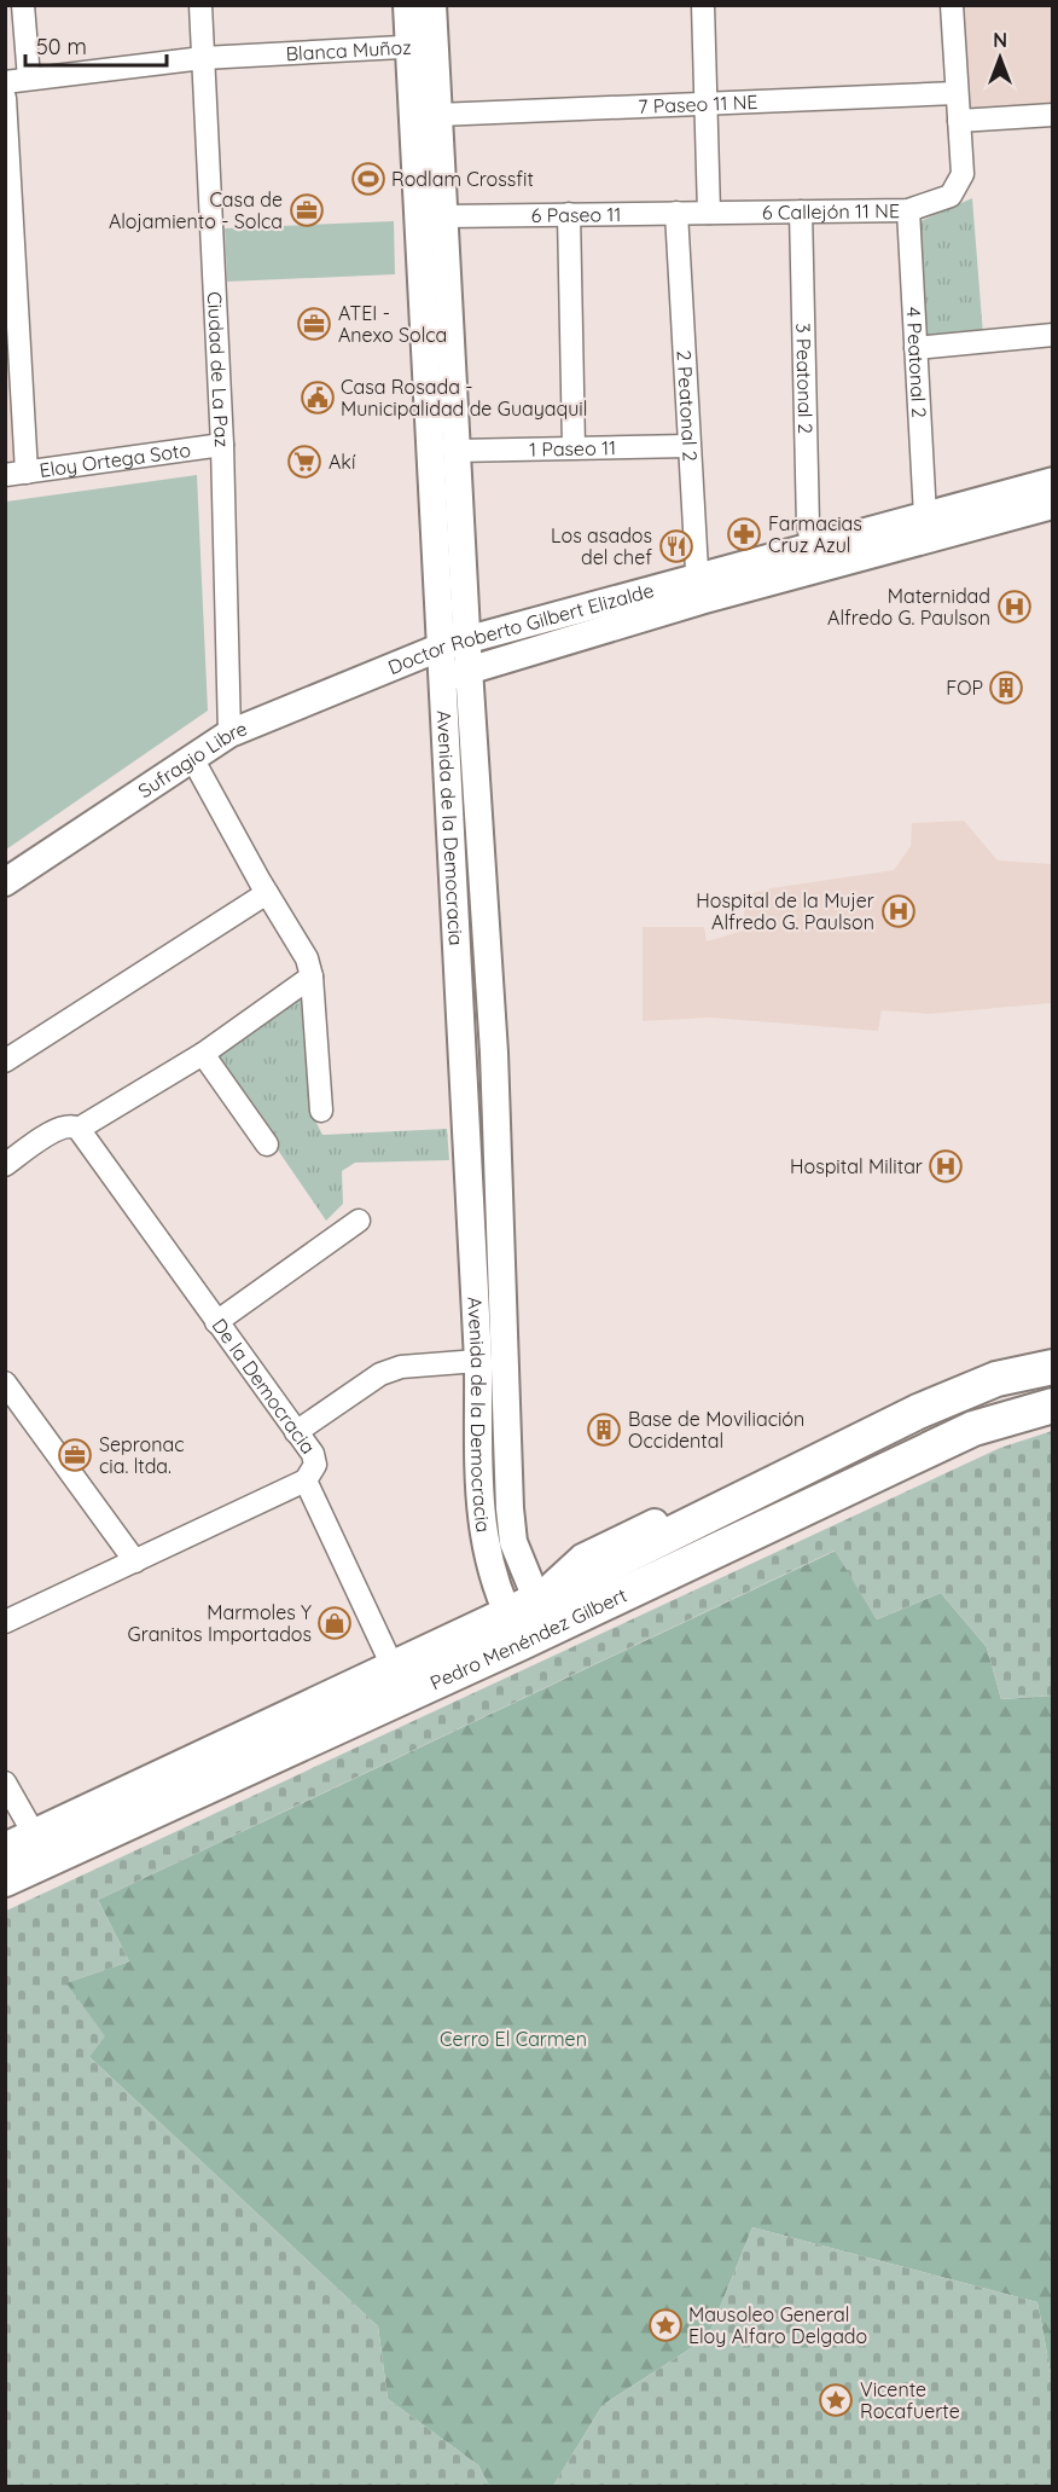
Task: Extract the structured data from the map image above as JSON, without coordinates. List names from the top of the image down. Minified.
{"streets":{"main road":["Pedro Menéndez Gilbert"],"street":["Blanca Muñoz","7 Paseo 11 NE","6 Callejón 11 NE","6 Paseo 11","4 Peatonal 2","Ciudad de La Paz","3 Peatonal 2","2 Peatonal 2","1 Paseo 11","Eloy Ortega Soto","Doctor Roberto Gilbert Elizalde","Sufragio Libre","Avenida de la Democracia","De la Democracia"]},"crossings":[["Blanca Muñoz","Ciudad de La Paz"],["Blanca Muñoz","Avenida de la Democracia"],["6 Callejón 11 NE","6 Paseo 11"],["6 Callejón 11 NE","4 Peatonal 2"],["6 Callejón 11 NE","3 Peatonal 2"],["6 Paseo 11","2 Peatonal 2"],["4 Peatonal 2","Doctor Roberto Gilbert Elizalde"],["Ciudad de La Paz","Eloy Ortega Soto"],["Ciudad de La Paz","Sufragio Libre"],["3 Peatonal 2","Doctor Roberto Gilbert Elizalde"],["2 Peatonal 2","1 Paseo 11"],["2 Peatonal 2","Doctor Roberto Gilbert Elizalde"],["Doctor Roberto Gilbert Elizalde","Sufragio Libre"],["Doctor Roberto Gilbert Elizalde","Avenida de la Democracia"],["Avenida de la Democracia","Pedro Menéndez Gilbert"]],"parks":["Cerro El Carmen"],"places":{"sports":["Rodlam Crossfit"],"office":["Casa de Alojamiento - Solca","ATEI - Anexo Solca","Sepronac cia. ltda."],"public building":["Casa Rosada - Municipalidad de Guayaquil"],"supermarket":["Akí"],"pharmacy":["Farmacias Cruz Azul"],"restaurant":["Los asados del chef"],"hospital":["Maternidad Alfredo G. Paulson","Hospital de la Mujer Alfredo G. Paulson","Hospital Militar"],"building":["FOP","Base de Moviliación Occidental"],"shop":["Marmoles Y Granitos Importados"],"place":["Mausoleo General Eloy Alfaro Delgado","Vicente Rocafuerte"]},"scale_bar":"50 m","north":"top"}
